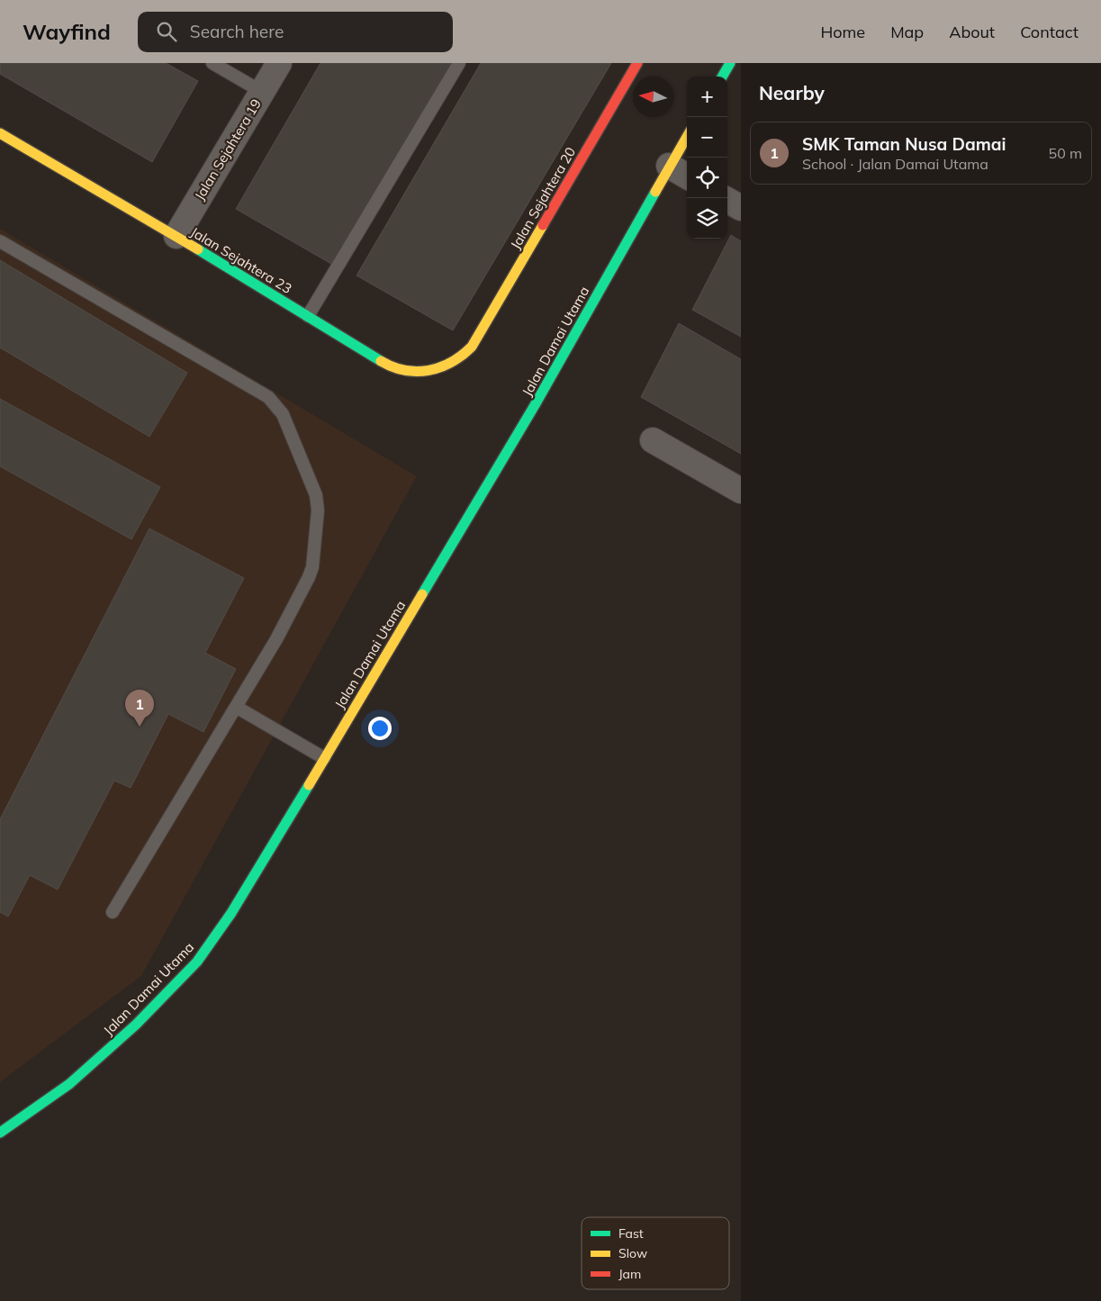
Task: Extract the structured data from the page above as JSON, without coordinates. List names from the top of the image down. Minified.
{"streets":{"street":["Jalan Sejahtera 19","Jalan Sejahtera 20","Jalan Sejahtera 23","Jalan Damai Utama"]},"crossings":[["Jalan Sejahtera 19","Jalan Sejahtera 23"],["Jalan Sejahtera 20","Jalan Sejahtera 23"]],"legend":["Fast","Slow","Jam"],"north":"left","page":{"header":"Wayfind","search":"Search here","nav":["Home","Map","About","Contact"],"heading":"Nearby","map_buttons":["+","−"],"list":[{"mark":"1","name":"SMK Taman Nusa Damai","note":"School · Jalan Damai Utama","value":"50 m"}],"pins":"1"}}
